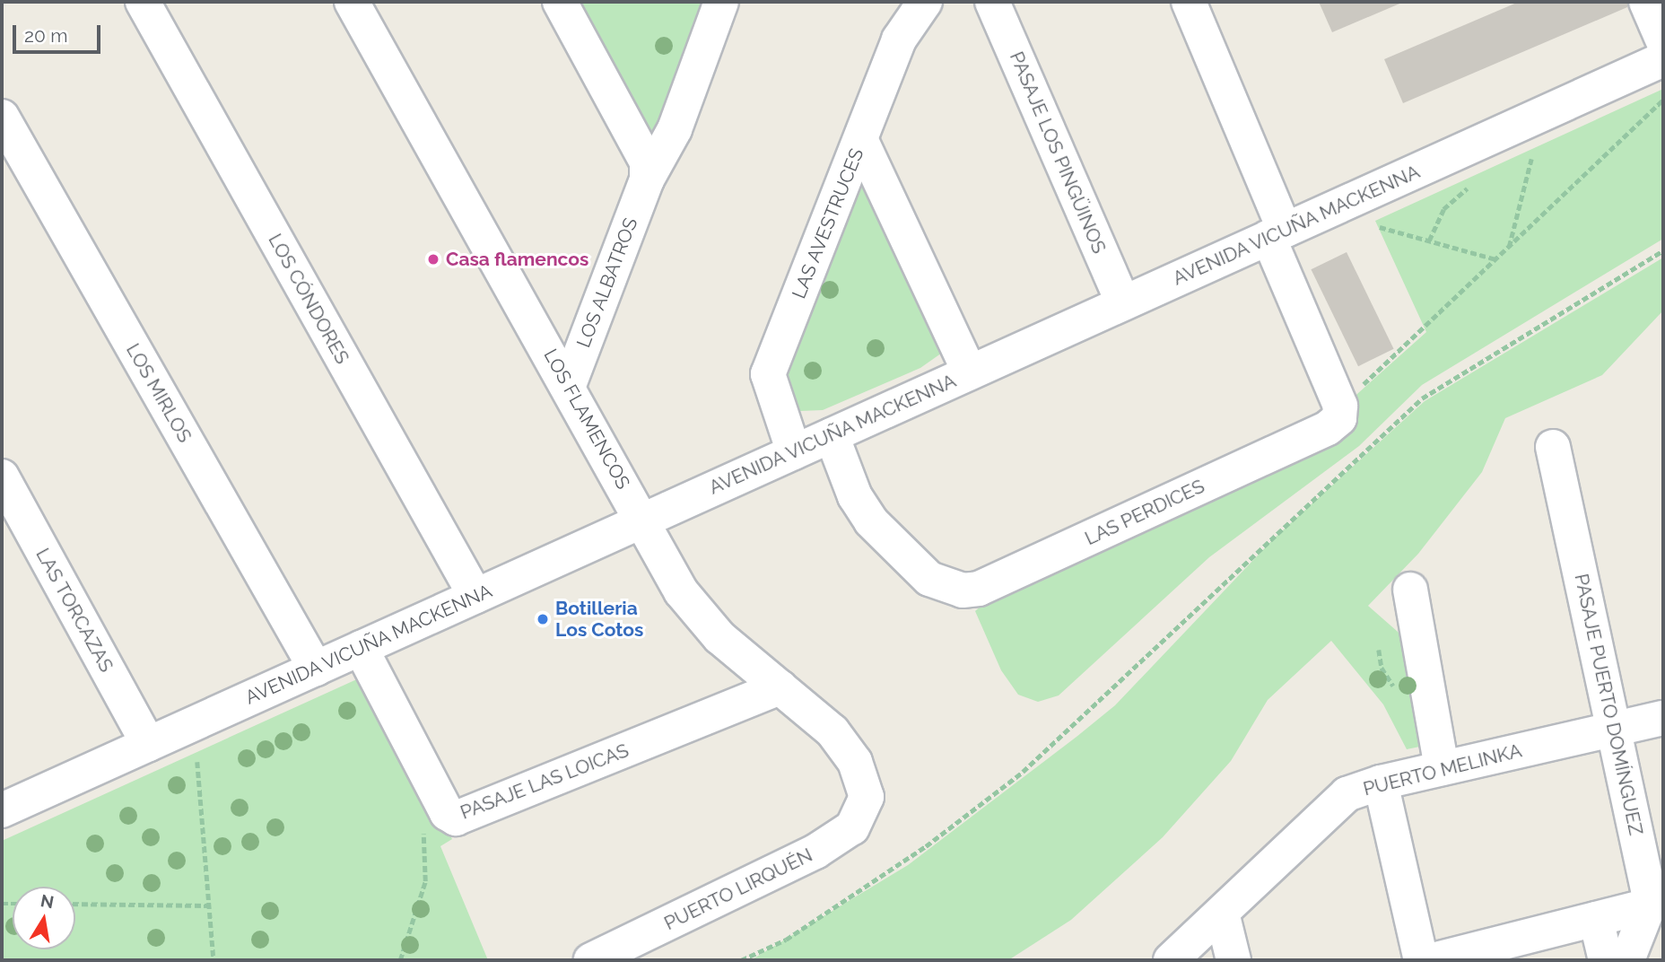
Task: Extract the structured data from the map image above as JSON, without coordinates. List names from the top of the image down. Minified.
{"streets":{"street":["PASAJE LOS PINGÜINOS","LAS AVESTRUCES","AVENIDA VICUÑA MACKENNA","LOS ALBATROS","LOS CÓNDORES","LOS MIRLOS","LOS FLAMENCOS","LAS PERDICES","LAS TORCAZAS","PASAJE PUERTO DOMÍNGUEZ","PUERTO MELINKA","PASAJE LAS LOICAS","PUERTO LIRQUÉN"]},"crossings":[["PASAJE LOS PINGÜINOS","AVENIDA VICUÑA MACKENNA"],["LAS AVESTRUCES","AVENIDA VICUÑA MACKENNA"],["AVENIDA VICUÑA MACKENNA","LOS CÓNDORES"],["AVENIDA VICUÑA MACKENNA","LOS MIRLOS"],["AVENIDA VICUÑA MACKENNA","LOS FLAMENCOS"],["AVENIDA VICUÑA MACKENNA","LAS PERDICES"],["AVENIDA VICUÑA MACKENNA","LAS TORCAZAS"],["AVENIDA VICUÑA MACKENNA","PASAJE LAS LOICAS"],["LOS ALBATROS","LOS FLAMENCOS"],["LOS FLAMENCOS","PASAJE LAS LOICAS"],["LOS FLAMENCOS","PUERTO LIRQUÉN"],["PASAJE PUERTO DOMÍNGUEZ","PUERTO MELINKA"]],"places":["Casa flamencos","Botilleria Los Cotos"],"scale_bar":"20 m","north":"top"}
